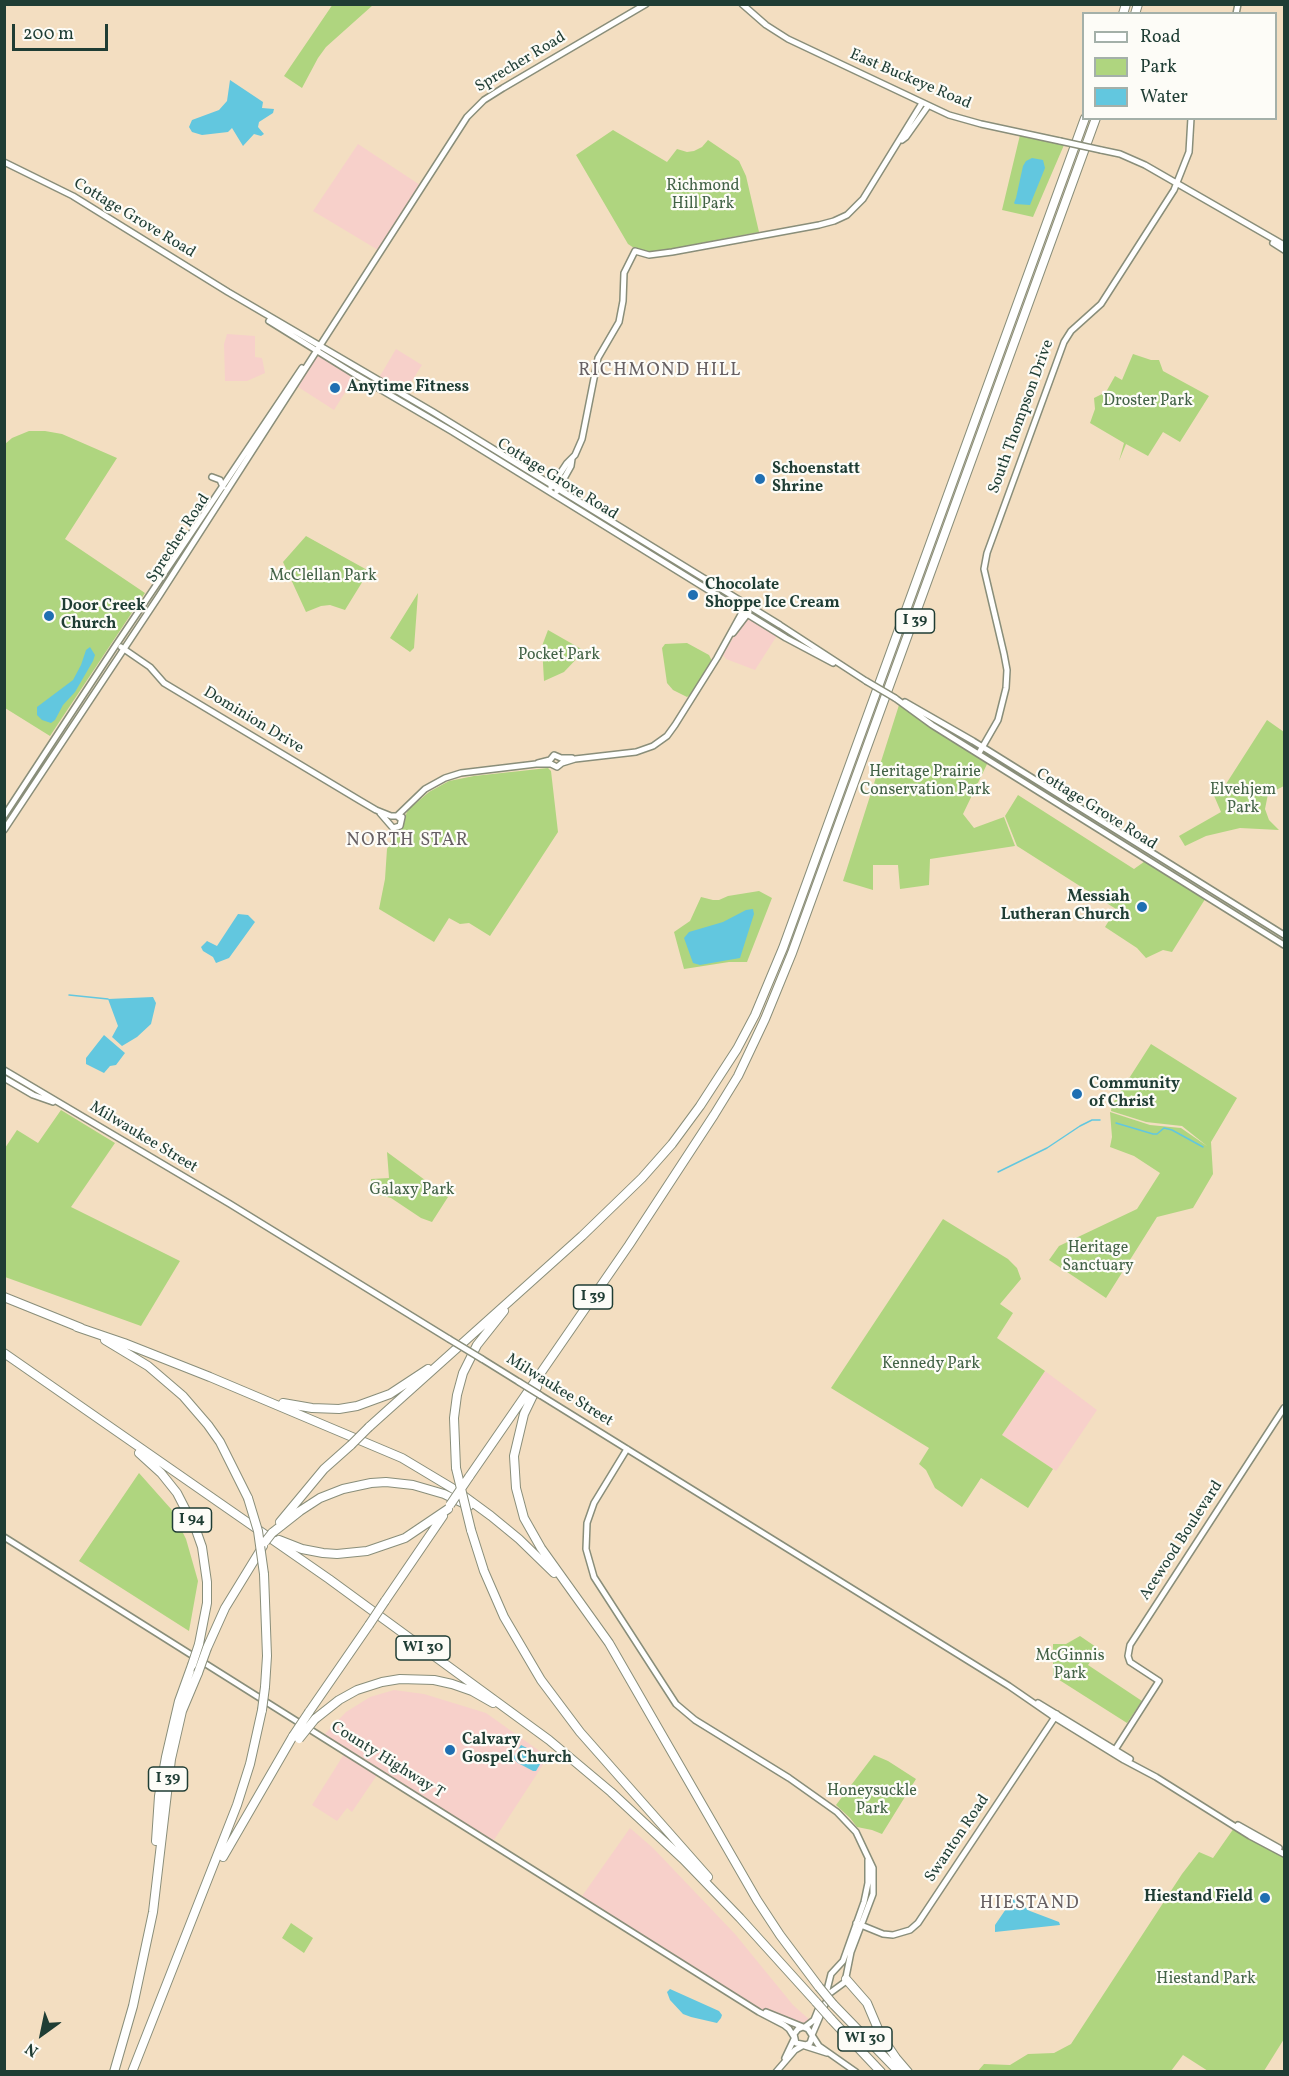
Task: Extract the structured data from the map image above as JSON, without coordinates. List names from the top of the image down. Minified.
{"streets":{"highway":["I 39","I 94","WI 30"],"main road":["Sprecher Road","East Buckeye Road","Cottage Grove Road","South Thompson Drive","Dominion Drive","Milwaukee Street","Acewood Boulevard","County Highway T","Swanton Road"]},"crossings":[["Sprecher Road","Cottage Grove Road"],["Sprecher Road","Dominion Drive"],["East Buckeye Road","South Thompson Drive"],["Cottage Grove Road","South Thompson Drive"],["I 39","I 94"],["Milwaukee Street","Acewood Boulevard"],["Milwaukee Street","Swanton Road"],["I 94","WI 30"]],"districts":["RICHMOND HILL","NORTH STAR","HIESTAND"],"parks":["Richmond Hill Park","Droster Park","McClellan Park","Pocket Park","Heritage Prairie Conservation Park","Elvehjem Park","Galaxy Park","Heritage Sanctuary","Kennedy Park","McGinnis Park","Honeysuckle Park","Hiestand Park"],"places":["Anytime Fitness","Schoenstatt Shrine","Chocolate Shoppe Ice Cream","Door Creek Church","Messiah Lutheran Church","Community of Christ","Calvary Gospel Church","Hiestand Field"],"legend":["Road","Park","Water"],"scale_bar":"200 m","north":"bottom left"}
